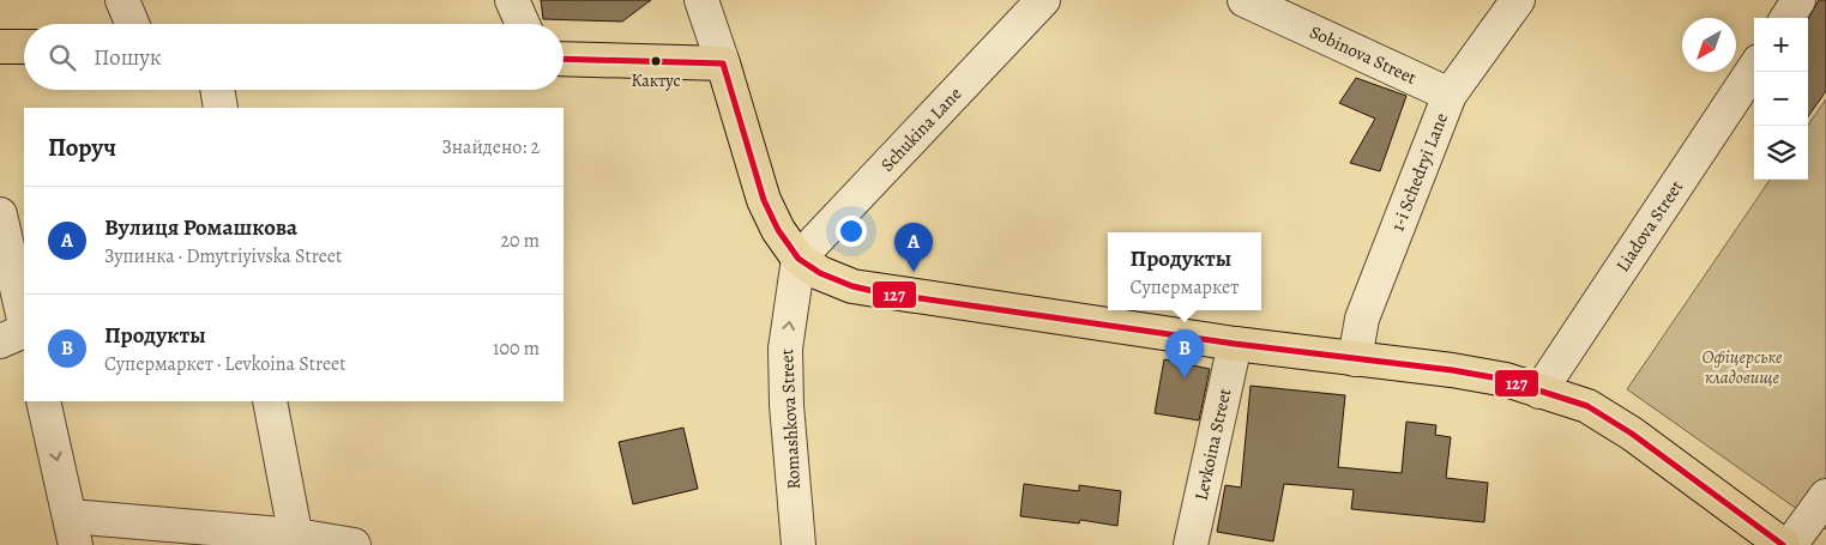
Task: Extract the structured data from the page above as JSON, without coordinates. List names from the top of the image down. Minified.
{"streets":{"street":["Sobinova Street","Schukina Lane","1-i Schedryi Lane","Liadova Street","Romashkova Street","Levkoina Street"]},"crossings":[["Sobinova Street","1-i Schedryi Lane"],["Schukina Lane","Romashkova Street"]],"one_way":["Romashkova Street"],"parks":["Офіцерське кладовище"],"places":["Кактус"],"lines":["transit line 127"],"north":"bottom left","page":{"map_buttons":["+","−"],"search":"Пошук","heading":["Поруч","Знайдено: 2"],"list":[{"mark":"A","name":"Вулиця Ромашкова","note":"Зупинка · Dmytriyivska Street","value":"20 m"},{"mark":"B","name":"Продукты","note":"Супермаркет · Levkoina Street","value":"100 m"}],"pins":["A","B"],"popup":["Продукты","Супермаркет"]}}
